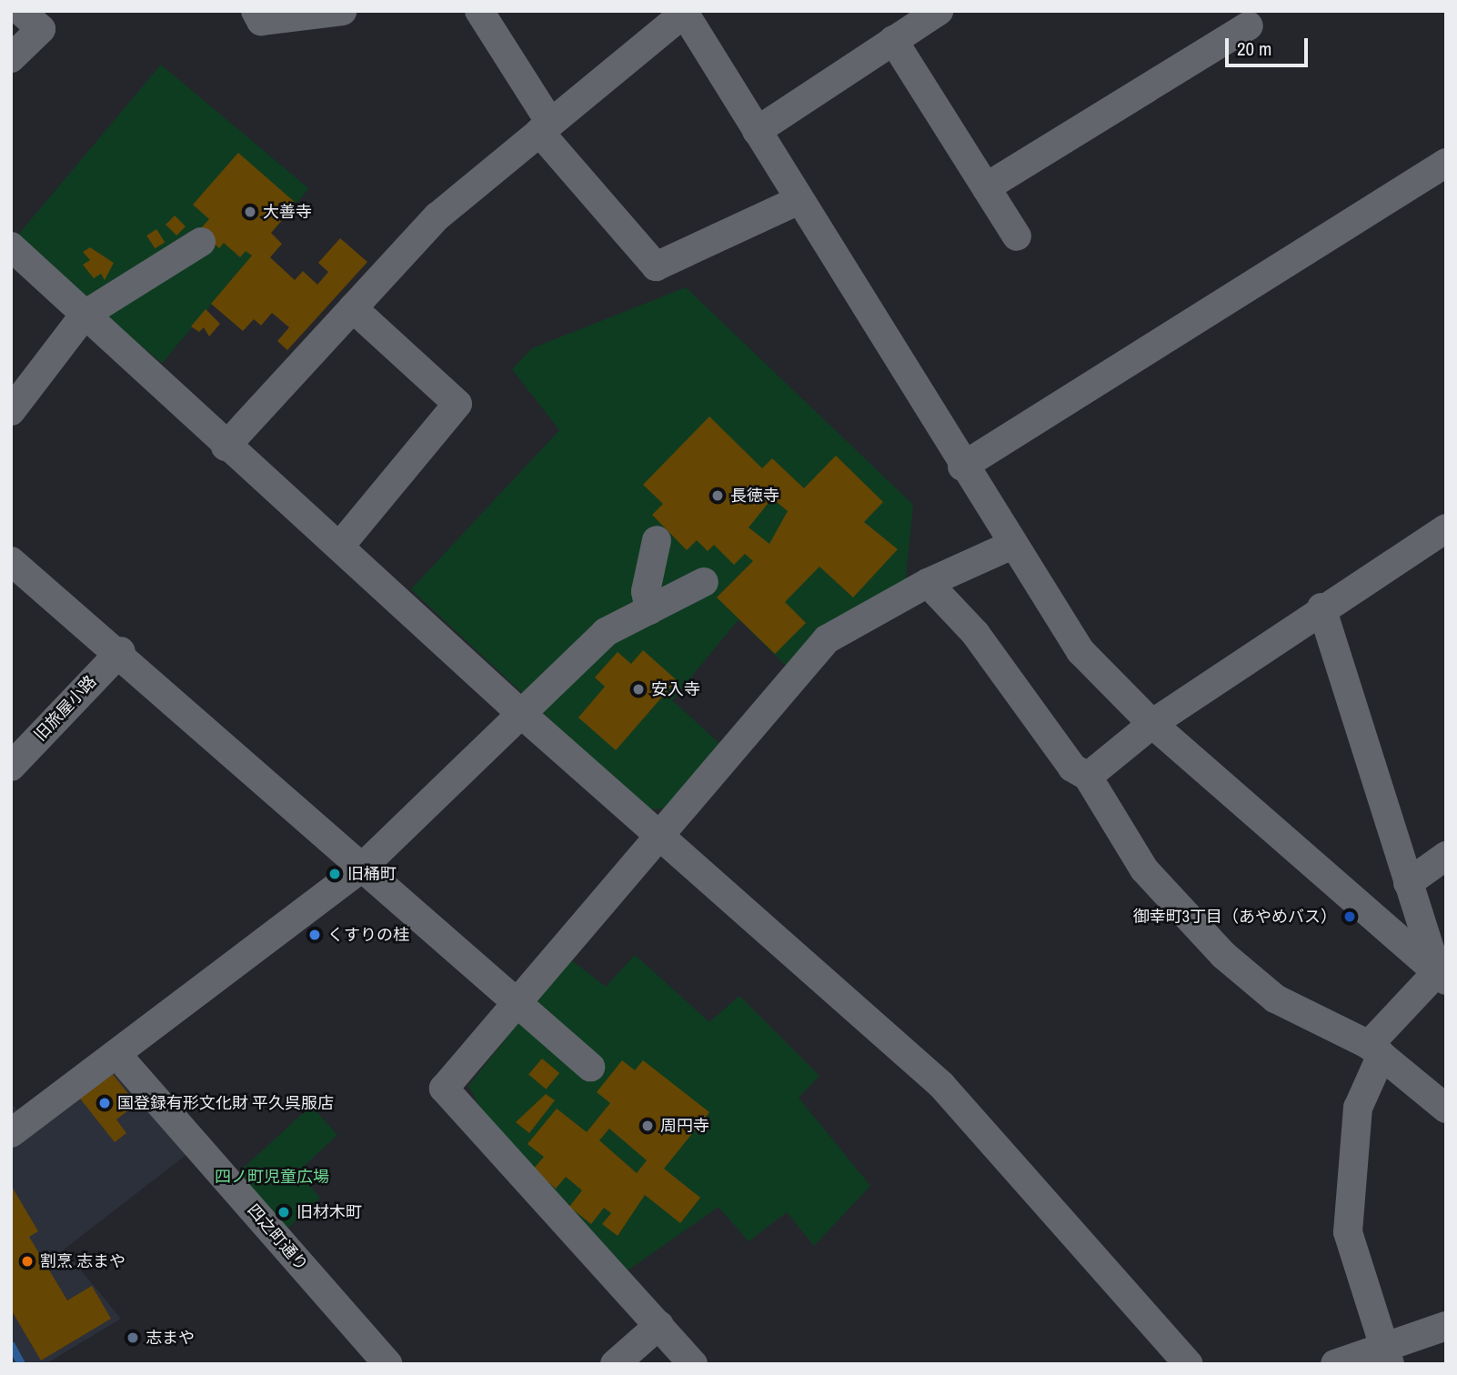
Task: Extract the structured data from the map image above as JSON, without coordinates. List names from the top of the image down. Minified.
{"streets":{"street":["旧旅屋小路","四之町通り"]},"parks":["四ノ町児童広場"],"places":["大善寺","長徳寺","安入寺","旧桶町","御幸町3丁目（あやめバス）","くすりの桂","国登録有形文化財 平久呉服店","周円寺","旧材木町","割烹 志まや","志まや"],"scale_bar":"20 m"}
